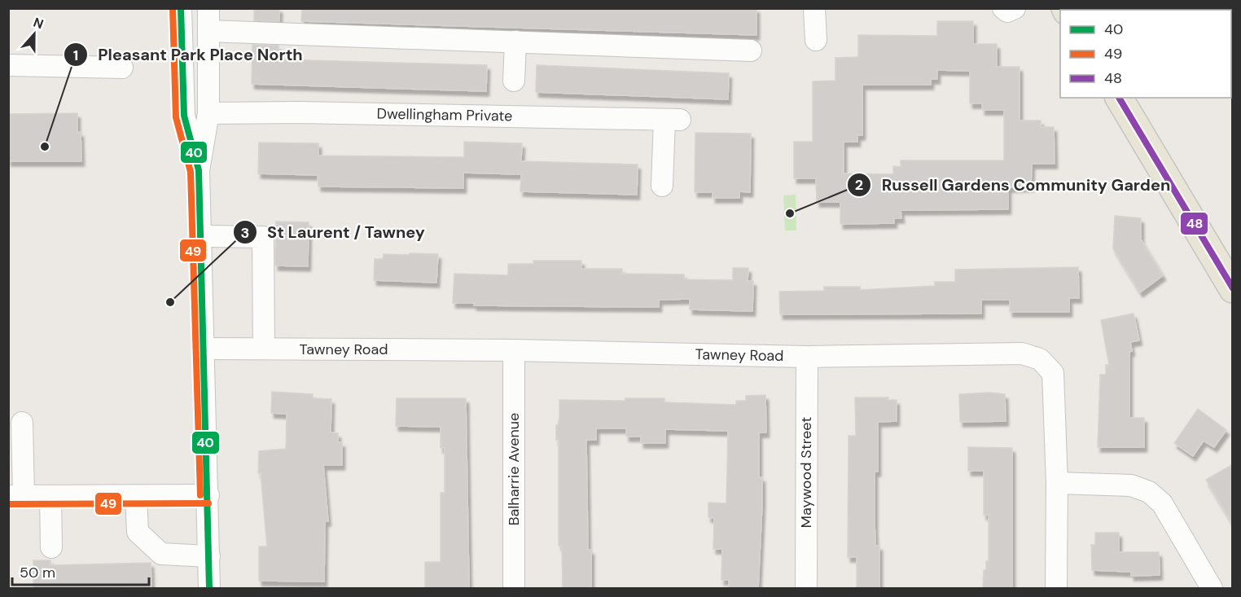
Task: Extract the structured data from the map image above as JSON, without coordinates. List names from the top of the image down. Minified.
{"streets":{"street":["Dwellingham Private","Tawney Road","Balharrie Avenue","Maywood Street"]},"crossings":[["Tawney Road","Balharrie Avenue"],["Tawney Road","Maywood Street"]],"places":["Pleasant Park Place North","Russell Gardens Community Garden","St Laurent / Tawney"],"lines":["transit line 40","transit line 49","transit line 48"],"legend":["40","49","48"],"scale_bar":"50 m","north":"top"}
